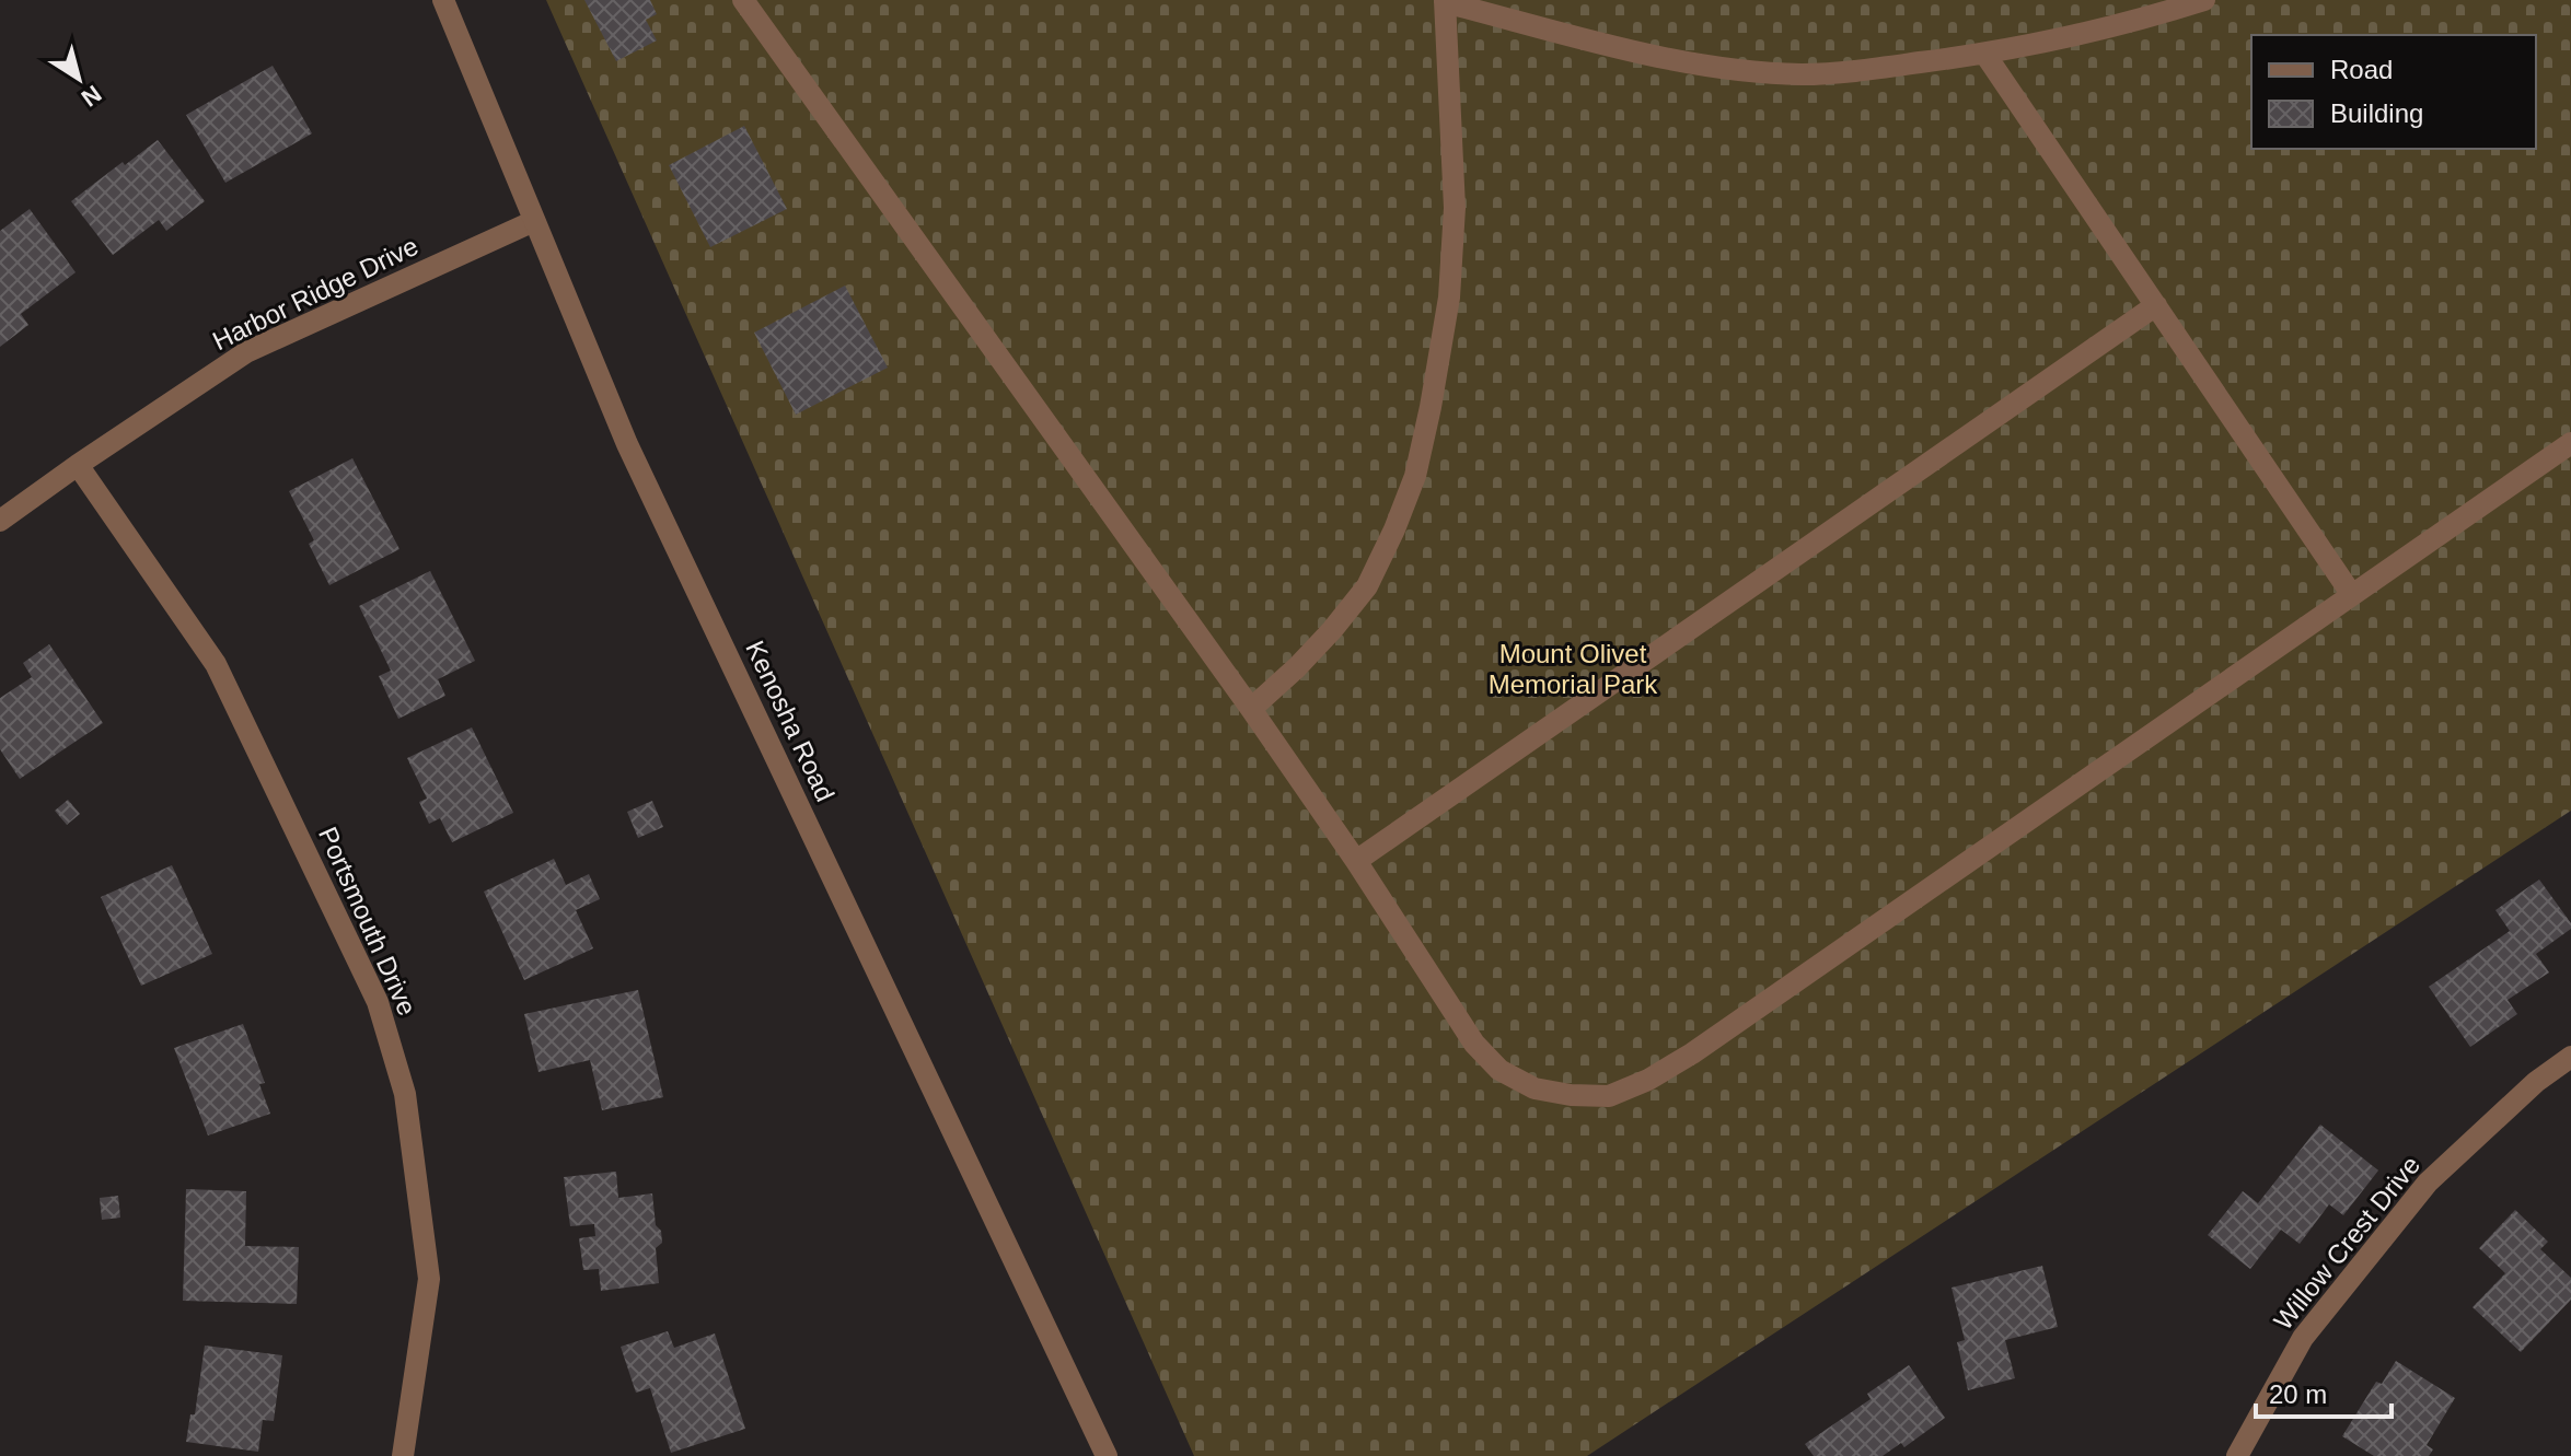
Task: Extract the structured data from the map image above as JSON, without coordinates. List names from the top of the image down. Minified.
{"streets":{"street":["Harbor Ridge Drive","Kenosha Road","Portsmouth Drive","Willow Crest Drive"]},"crossings":[["Harbor Ridge Drive","Kenosha Road"],["Harbor Ridge Drive","Portsmouth Drive"]],"parks":["Mount Olivet Memorial Park"],"legend":["Road","Building"],"scale_bar":"20 m","north":"bottom right"}
